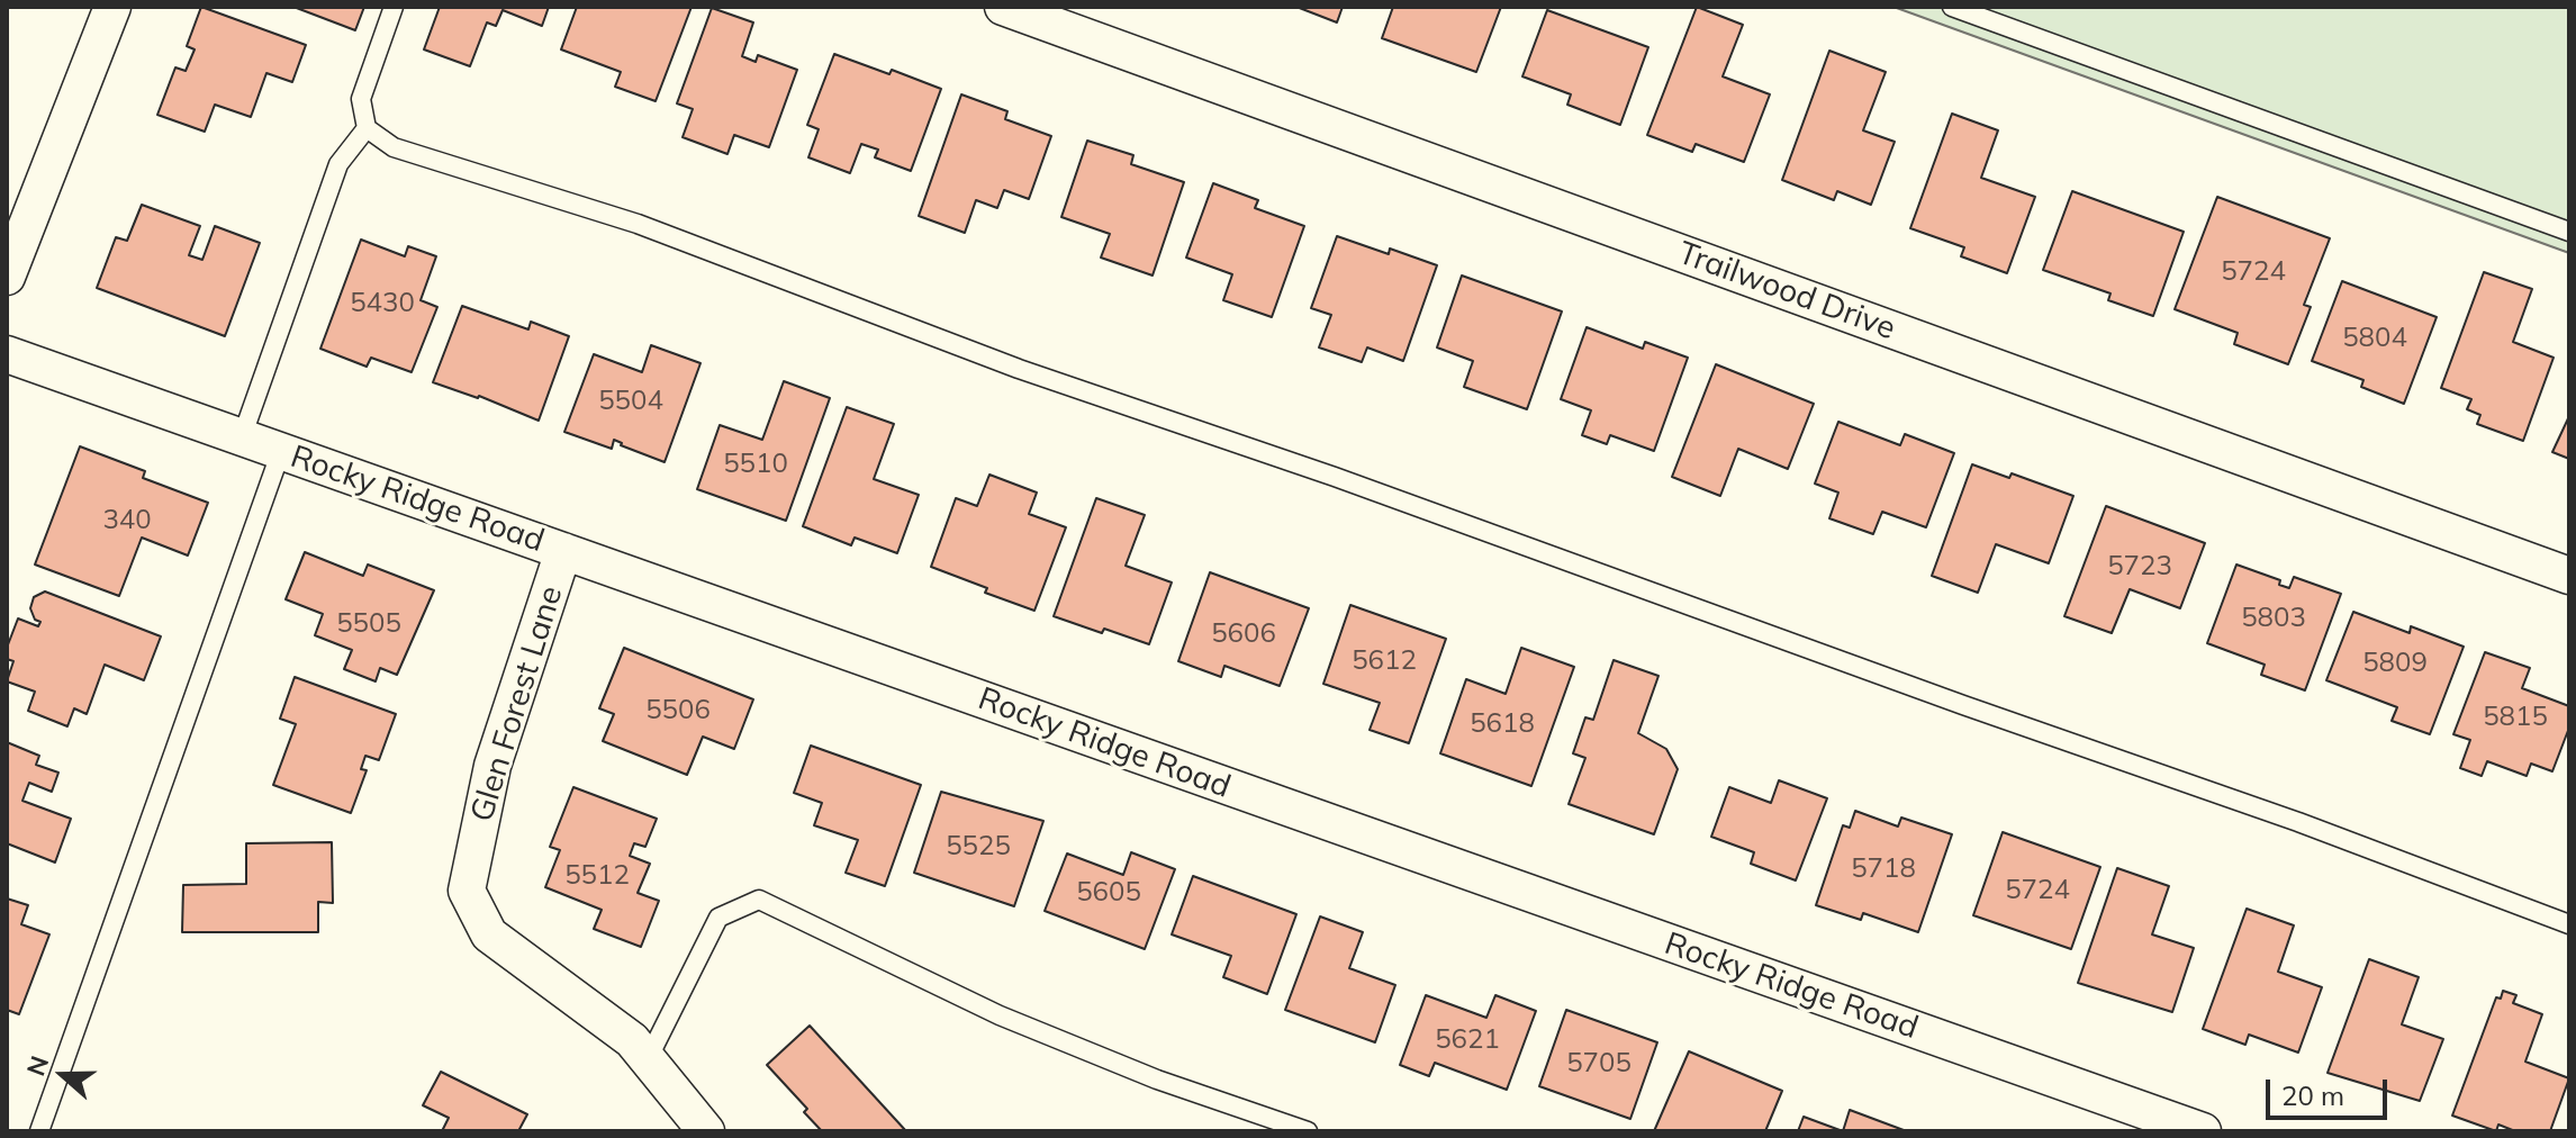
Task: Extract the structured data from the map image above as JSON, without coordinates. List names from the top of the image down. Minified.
{"streets":{"street":["Trailwood Drive","Rocky Ridge Road","Glen Forest Lane"]},"crossings":[["Rocky Ridge Road","Glen Forest Lane"]],"house_numbers":["5724","5430","5804","5504","5510","340","5723","5803","5505","5606","5612","5809","5506","5815","5618","5525","5718","5512","5724","5605","5621","5705"],"scale_bar":"20 m","north":"left"}
